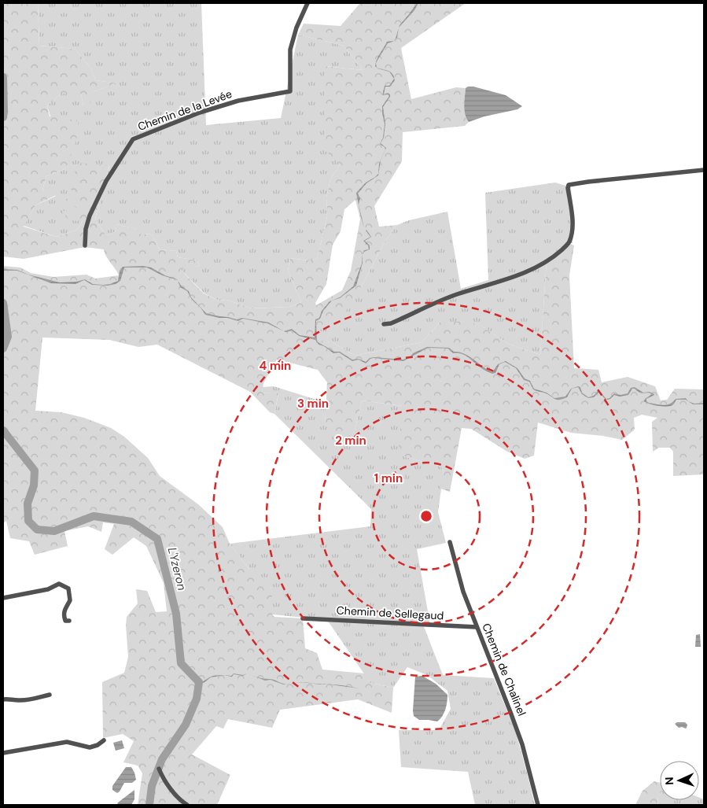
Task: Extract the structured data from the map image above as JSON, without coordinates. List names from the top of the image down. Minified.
{"streets":{"street":["Chemin de la Levée","Chemin de Sellegaud","Chemin de Chalinel"]},"crossings":[["Chemin de Sellegaud","Chemin de Chalinel"]],"water":["L'Yzeron"],"north":"left","rings":["4 min","3 min","2 min","1 min"]}
